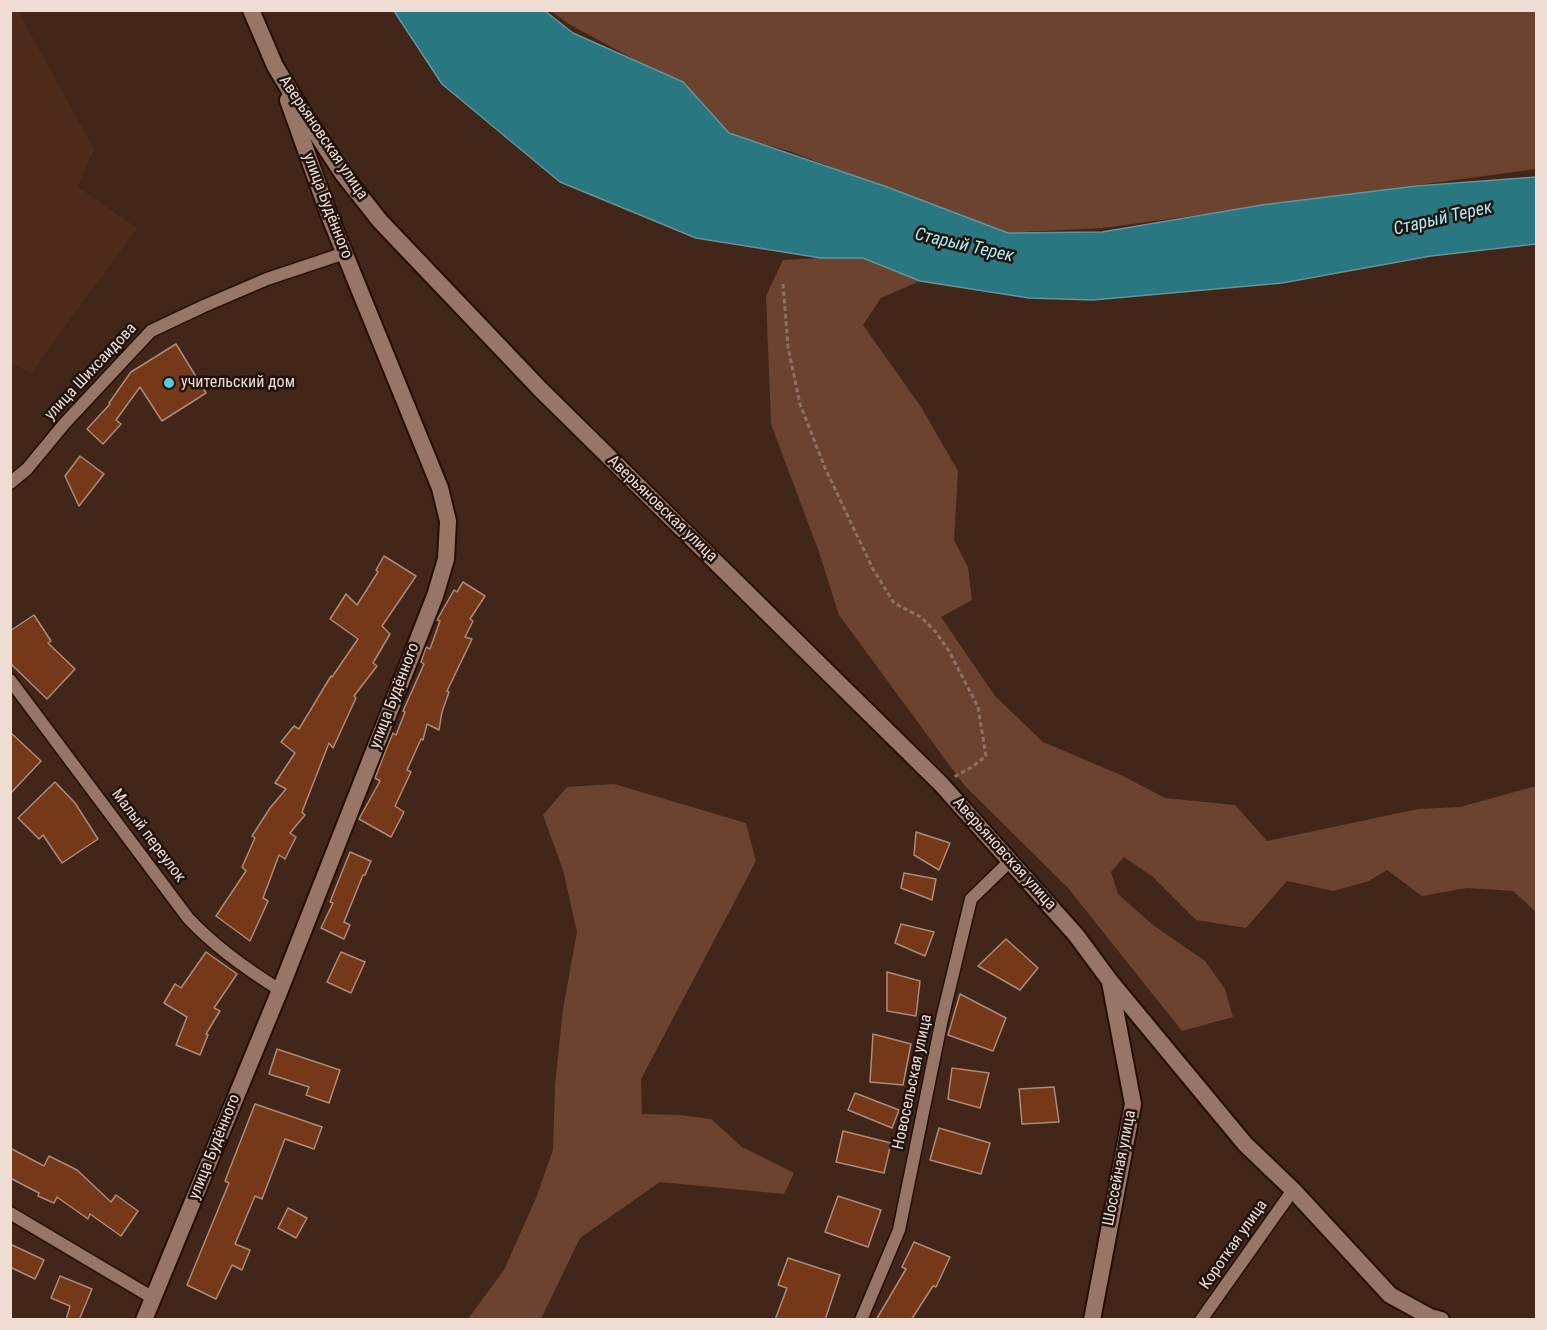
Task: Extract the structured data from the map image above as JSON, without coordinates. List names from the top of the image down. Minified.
{"streets":{"street":["Аверьяновская улица","улица Будённого","улица Шихсаидова","Малый переулок","Новосельская улица","Шоссейная улица","Короткая улица"]},"crossings":[["Аверьяновская улица","улица Будённого"],["Аверьяновская улица","Новосельская улица"],["Аверьяновская улица","Шоссейная улица"],["Аверьяновская улица","Короткая улица"],["улица Будённого","улица Шихсаидова"],["улица Будённого","Малый переулок"]],"water":["Старый Терек"],"places":["учительский дом"]}
